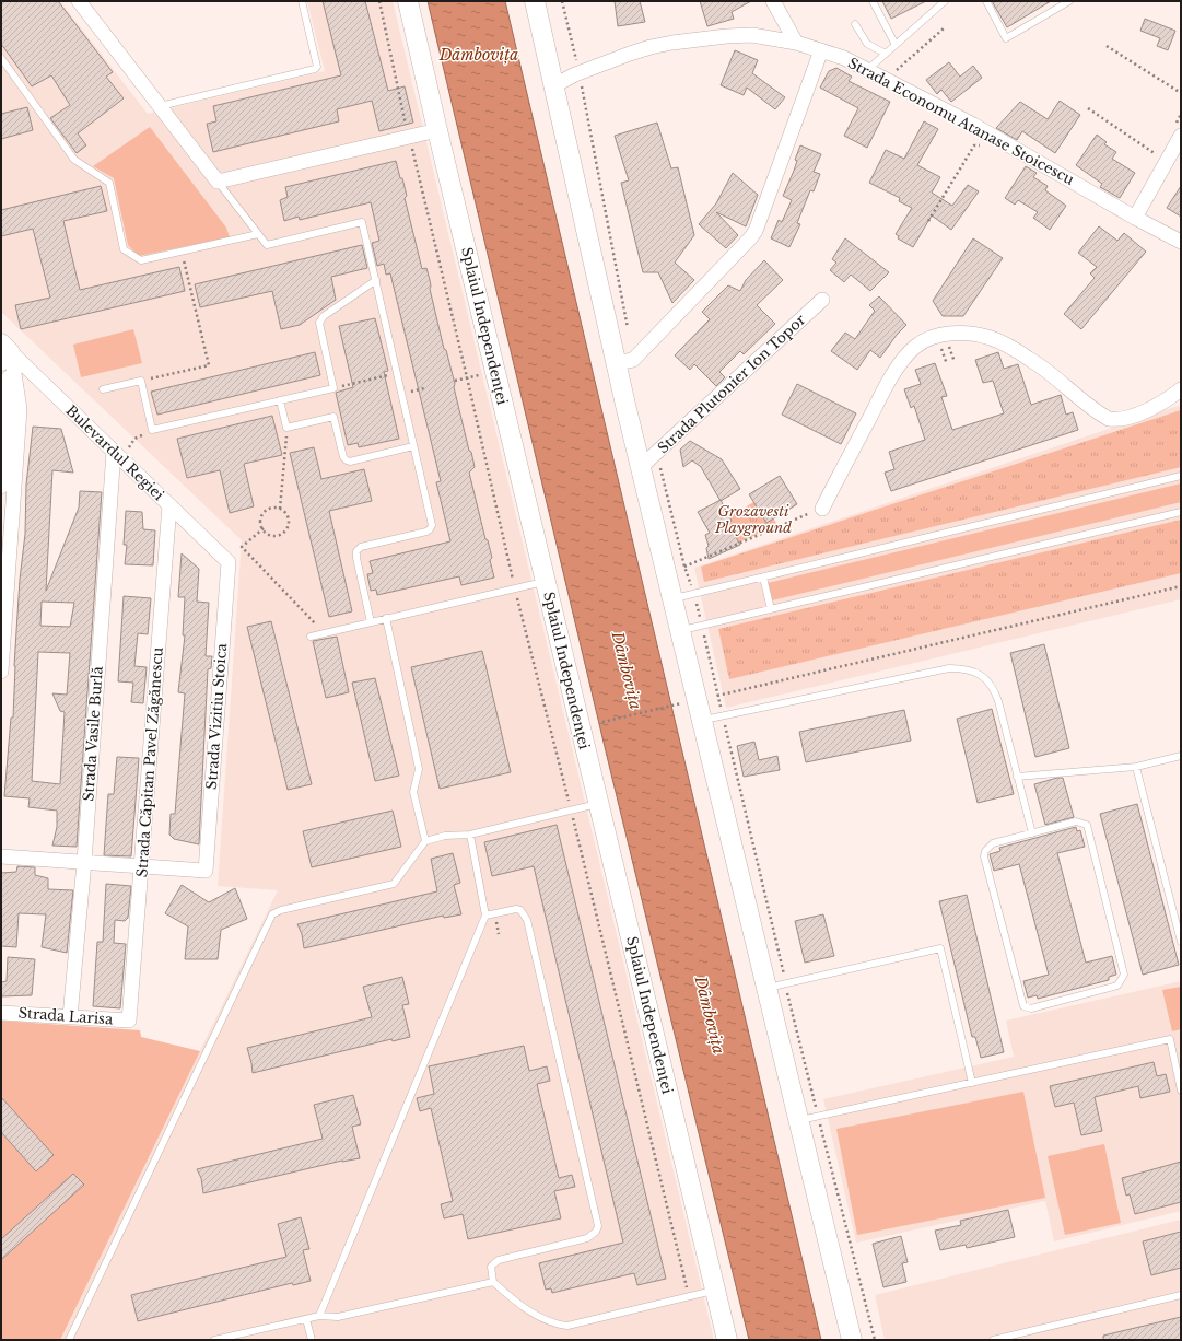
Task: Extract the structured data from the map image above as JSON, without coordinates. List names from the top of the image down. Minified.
{"streets":{"main road":["Splaiul Independenței"],"street":["Strada Economu Atanase Stoicescu","Strada Plutonier Ion Topor","Bulevardul Regiei","Strada Vizitiu Stoica","Strada Vasile Burlă","Strada Căpitan Pavel Zăgănescu","Strada Larisa"]},"crossings":[["Bulevardul Regiei","Strada Vizitiu Stoica"],["Bulevardul Regiei","Strada Vasile Burlă"],["Bulevardul Regiei","Strada Căpitan Pavel Zăgănescu"],["Strada Vizitiu Stoica","Strada Căpitan Pavel Zăgănescu"],["Strada Vasile Burlă","Strada Larisa"],["Strada Căpitan Pavel Zăgănescu","Strada Larisa"]],"water":["Dâmbovița"],"parks":["Grozavesti Playground"]}
